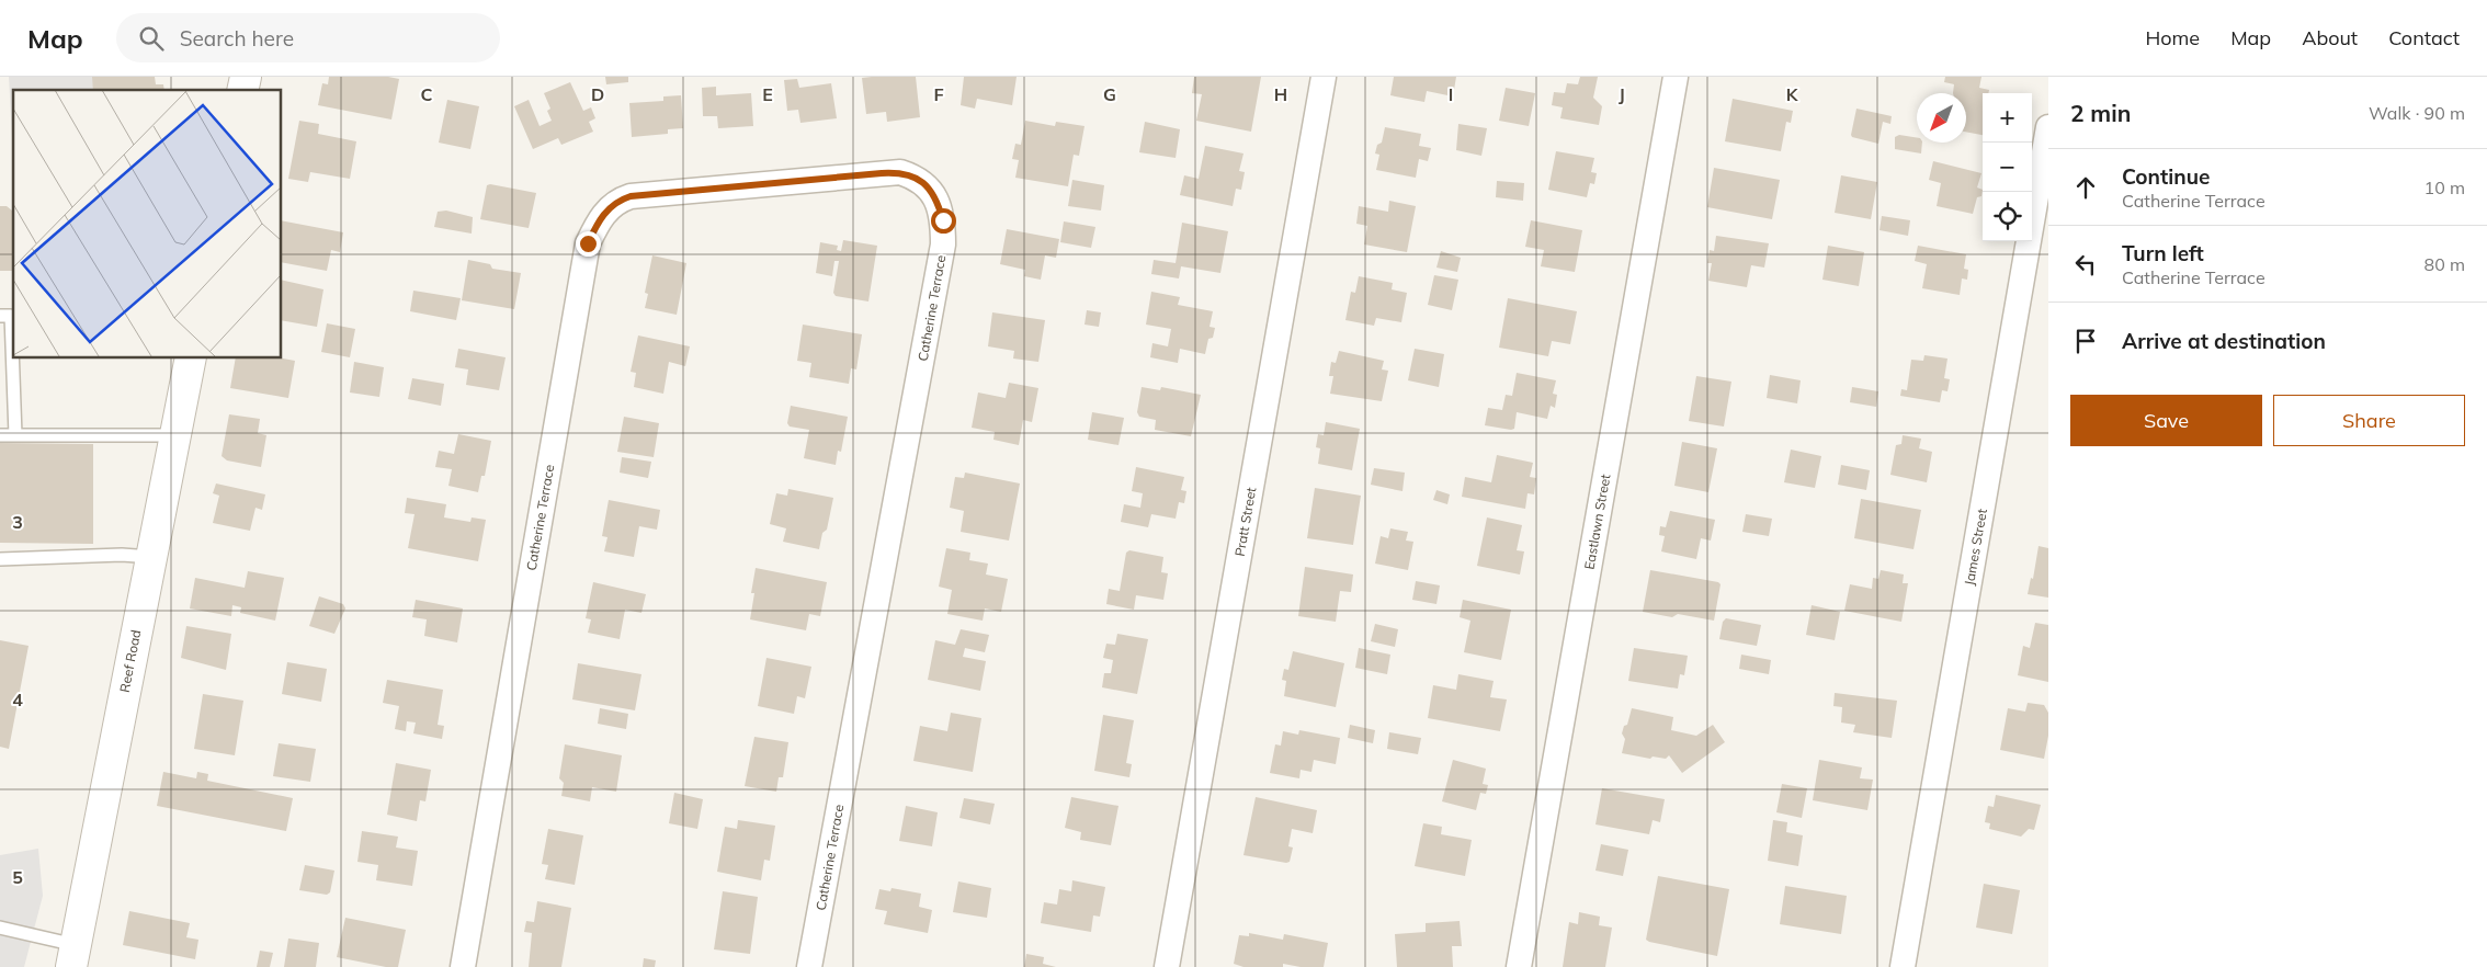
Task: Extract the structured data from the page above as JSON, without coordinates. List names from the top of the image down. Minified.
{"streets":{"street":["Catherine Terrace","Pratt Street","Eastlawn Street","James Street","Reef Road"]},"north":"bottom left","page":{"header":"Map","search":"Search here","nav":["Home","Map","About","Contact"],"heading":["2 min","Walk · 90 m"],"map_buttons":["+","−"],"list":[["Continue","Catherine Terrace","10 m"],["Turn left","Catherine Terrace","80 m"],"Arrive at destination"],"buttons":["Save","Share"]},"grid":{"columns":["C","D","E","F","G","H","I","J","K"],"rows":["3","4","5"]}}
